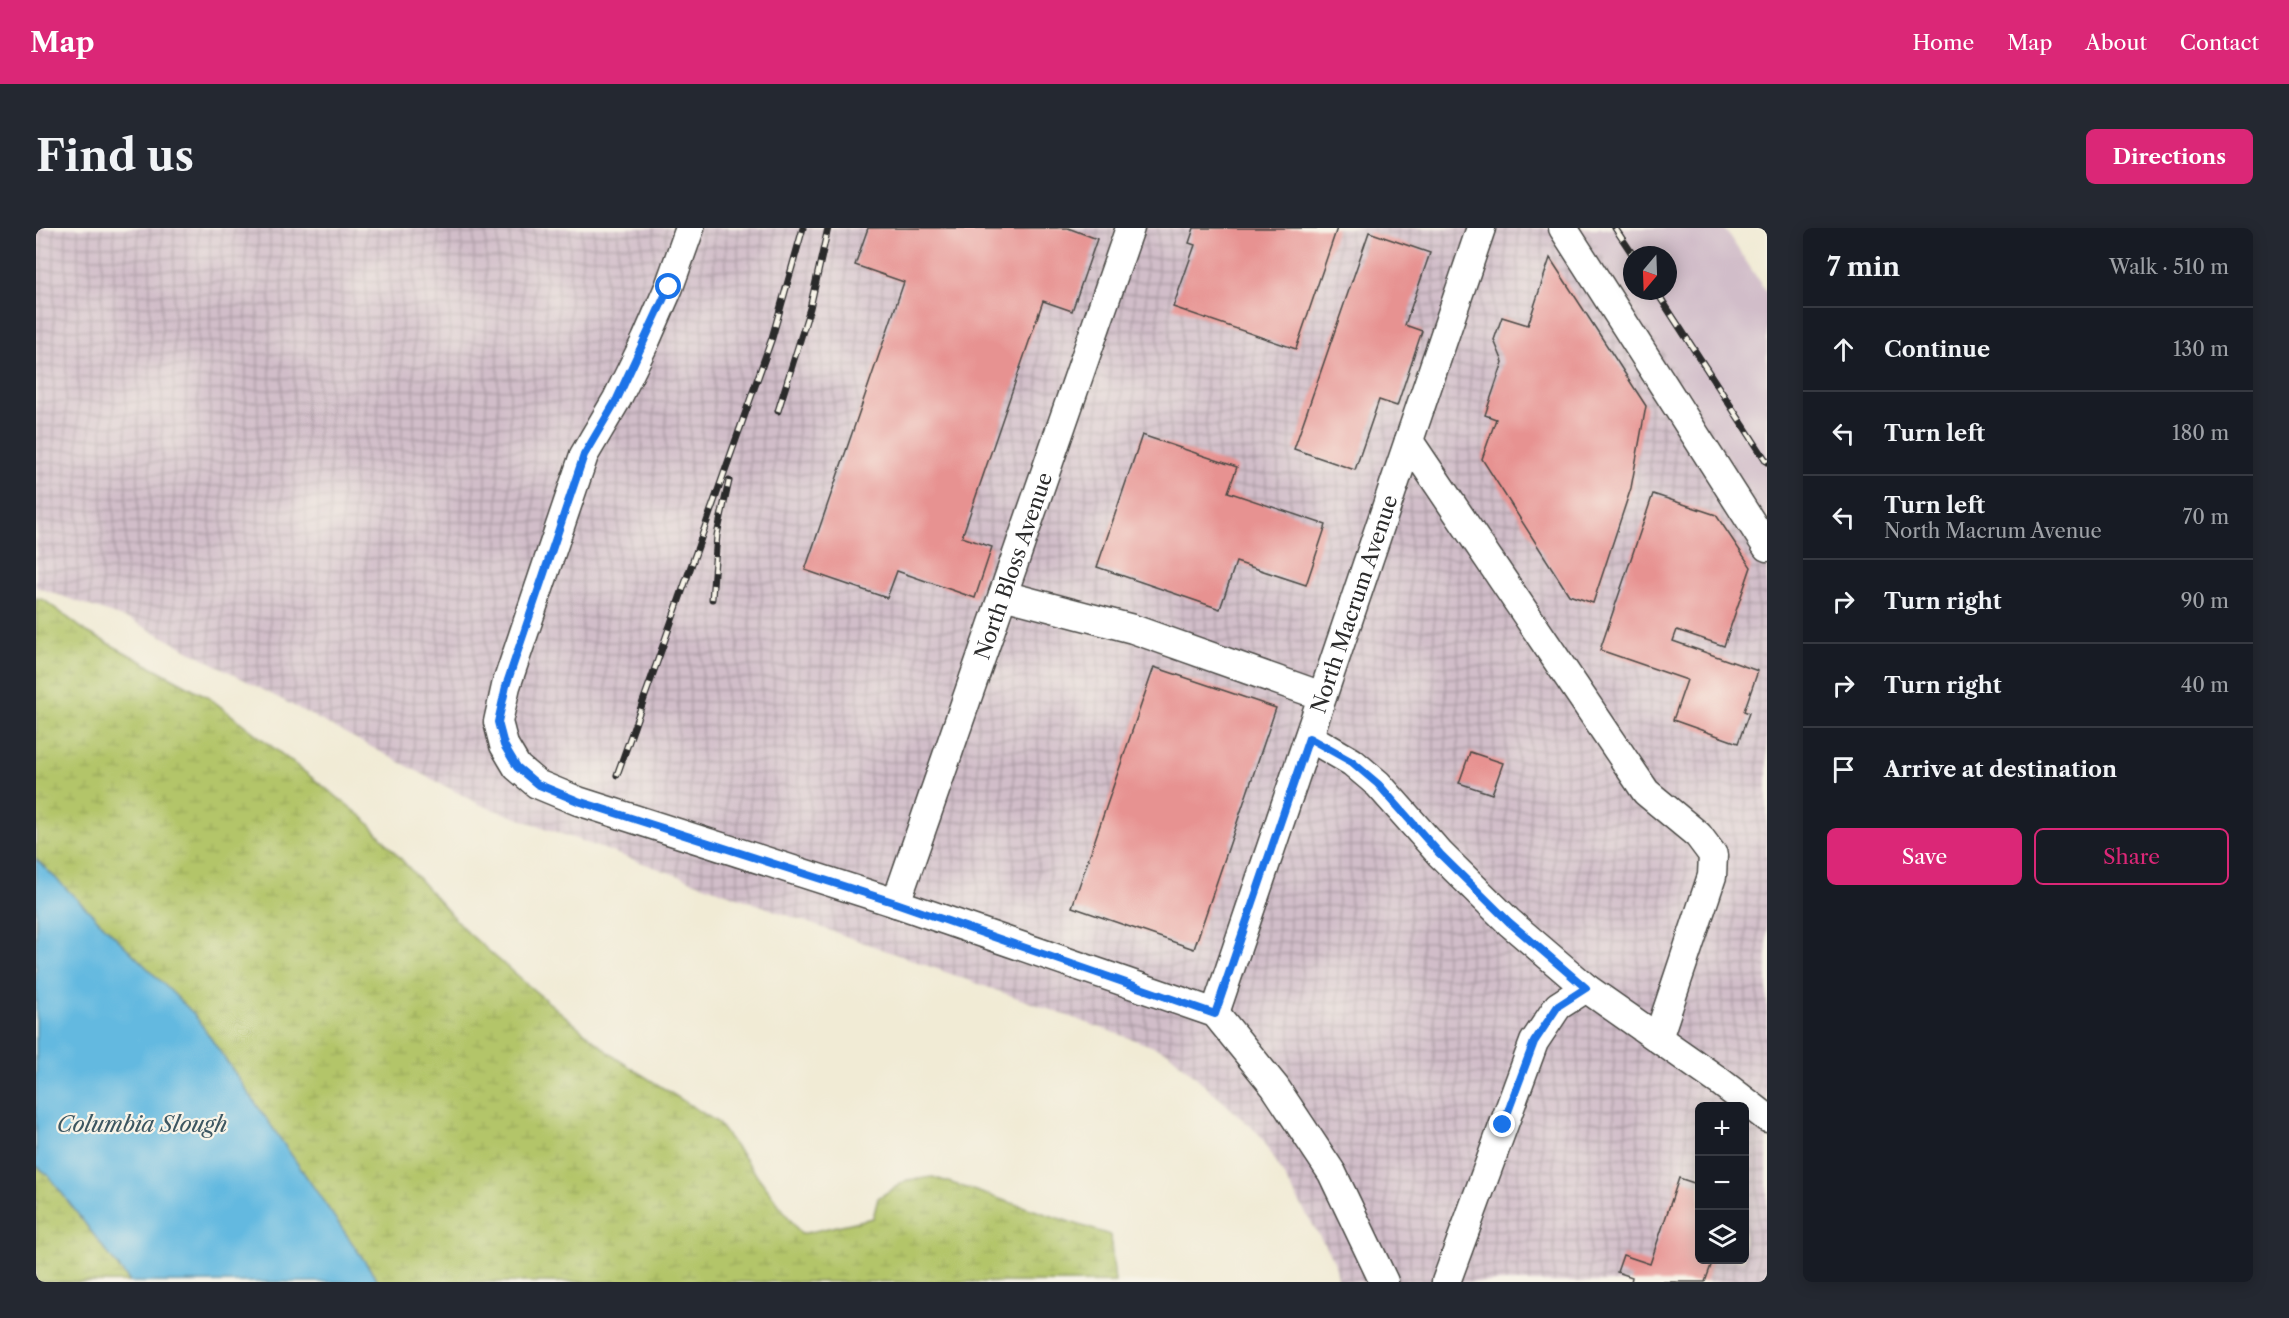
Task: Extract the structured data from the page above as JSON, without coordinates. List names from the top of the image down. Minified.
{"streets":{"street":["North Bloss Avenue","North Macrum Avenue"]},"water":["Columbia Slough"],"north":"bottom","page":{"header":"Map","nav":["Home","Map","About","Contact"],"buttons":["Directions",["Save","Share"]],"title":"Find us","heading":["7 min","Walk · 510 m"],"list":[["Continue","130 m"],["Turn left","180 m"],["Turn left","North Macrum Avenue","70 m"],["Turn right","90 m"],["Turn right","40 m"],"Arrive at destination"],"map_buttons":["+","−"]}}
